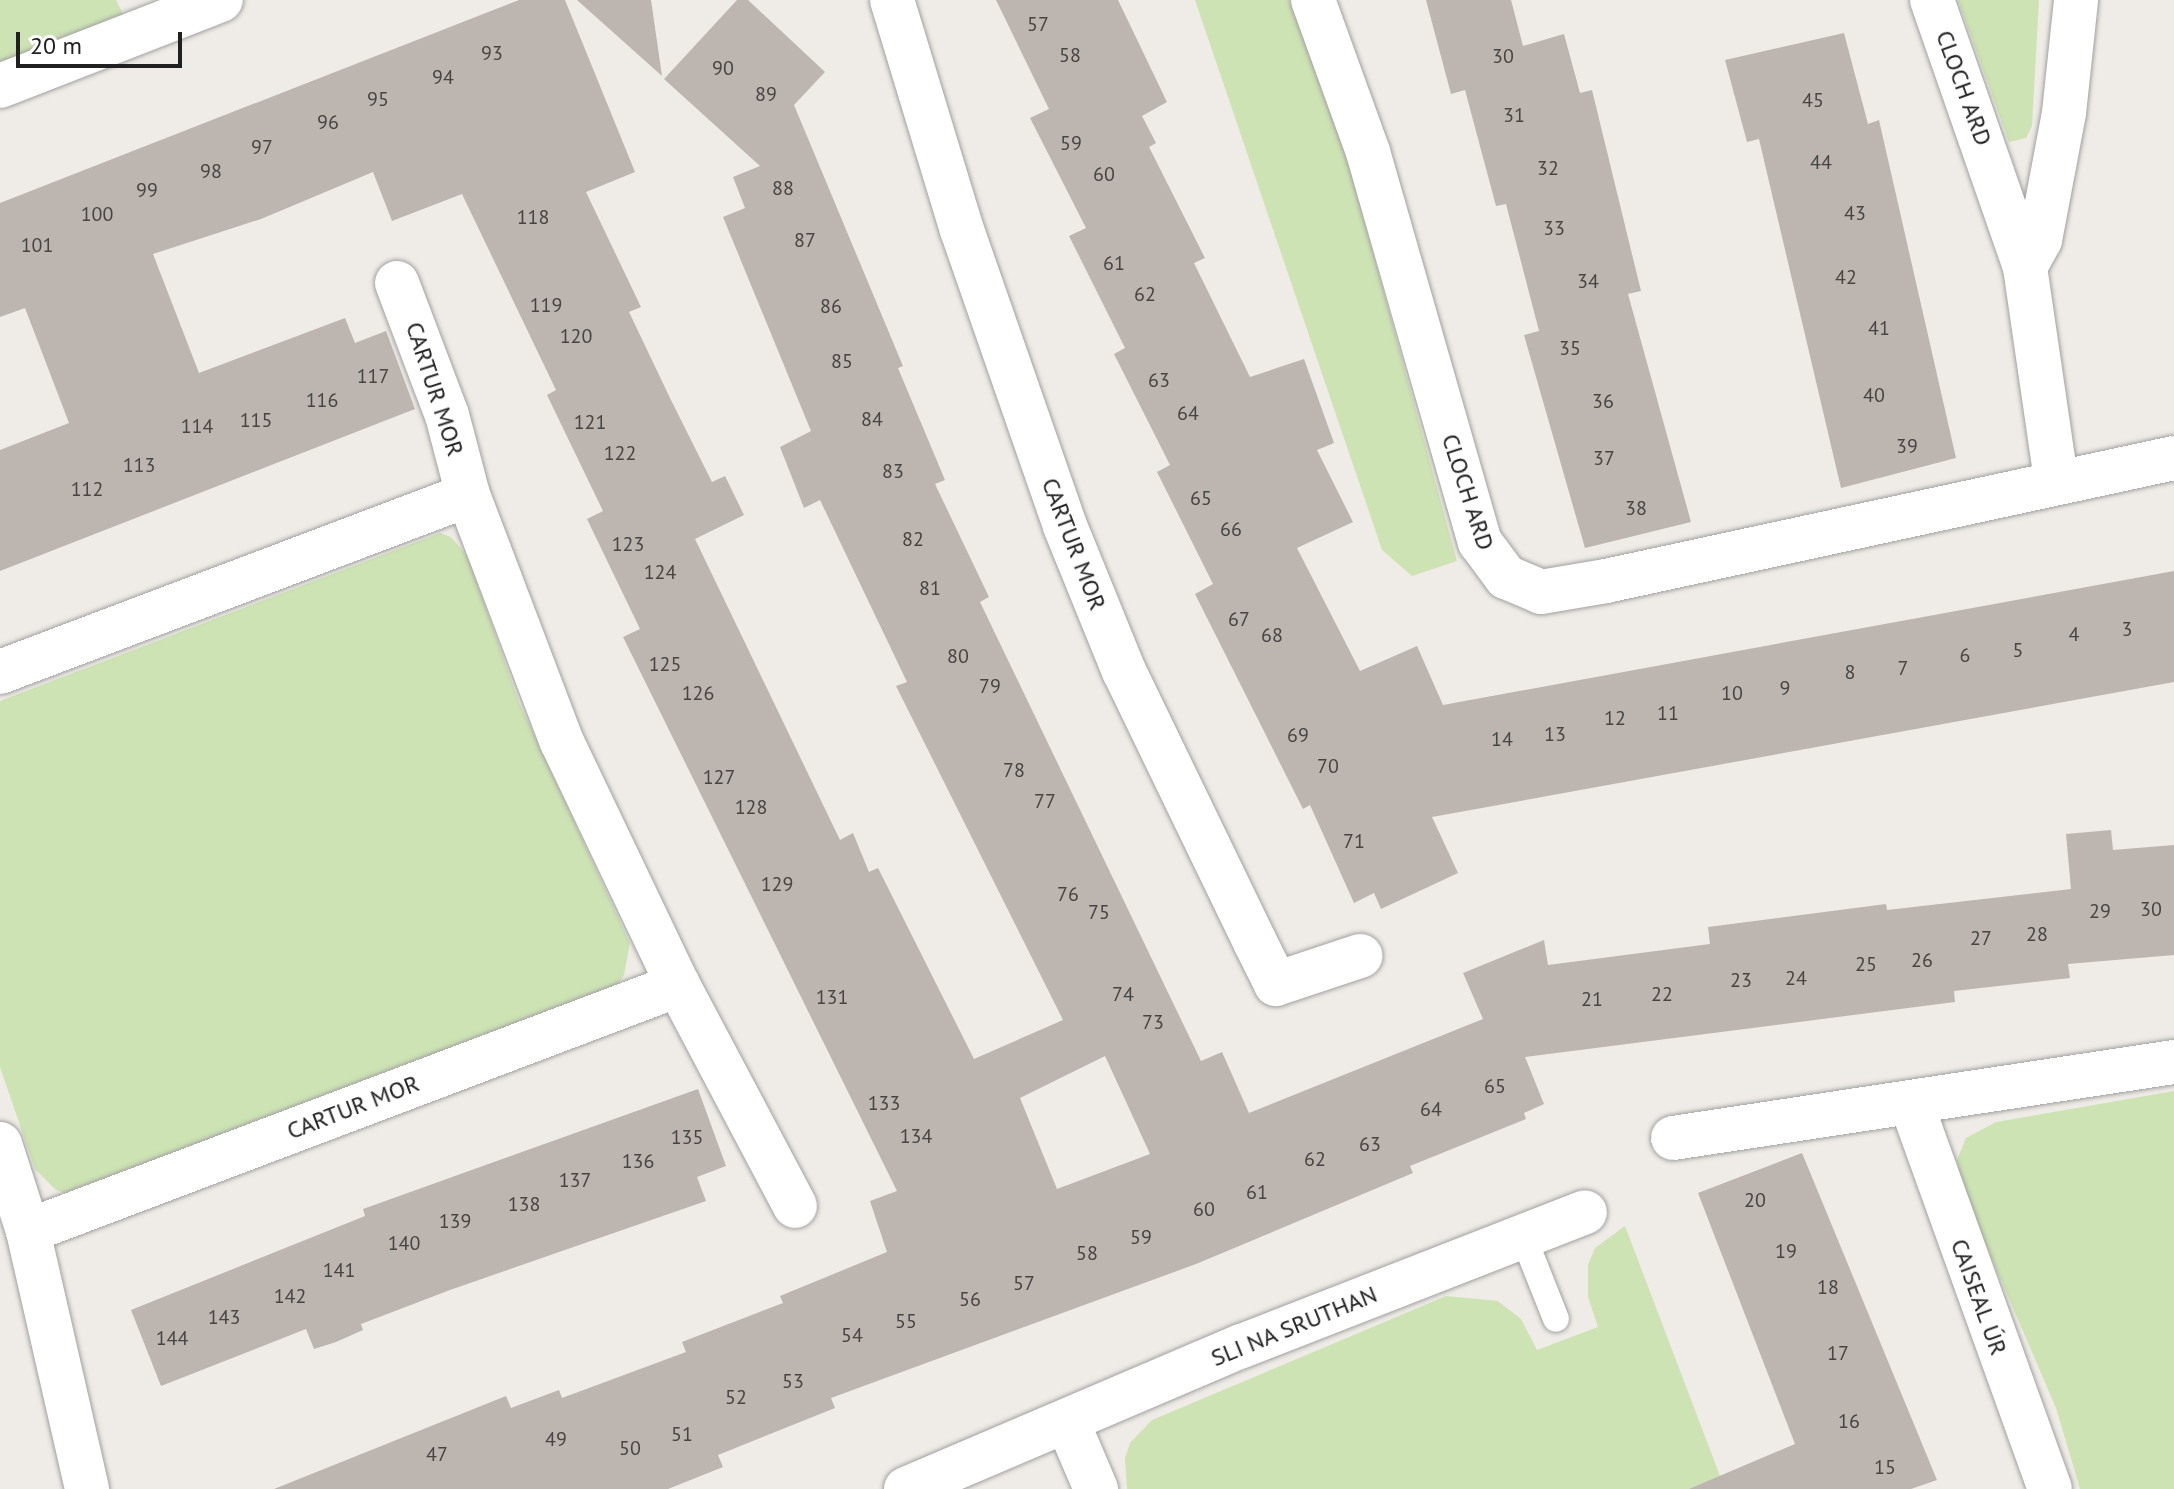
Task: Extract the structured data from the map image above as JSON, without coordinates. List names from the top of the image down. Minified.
{"streets":{"street":["CLOCH ARD","CARTUR MOR","CAISEAL ÚR","SLI NA SRUTHAN"]},"house_numbers":["57","93","58","30","90","94","89","95","45","31","96","59","97","44","32","98","60","88","99","43","100","118","33","87","101","61","42","34","62","119","86","41","120","35","85","117","63","40","116","36","64","84","115","121","114","39","122","37","113","83","112","65","38","66","82","123","124","81","67","3","4","68","5","6","80","125","7","8","79","9","126","10","11","12","13","69","14","70","78","127","77","128","71","129","76","30","29","75","28","27","26","25","24","23","74","22","131","21","73","65","133","64","134","135","63","62","136","137","61","20","138","60","139","59","140","19","58","141","57","18","142","56","143","55","54","144","17","53","52","16","51","49","50","47","15"],"scale_bar":"20 m"}
